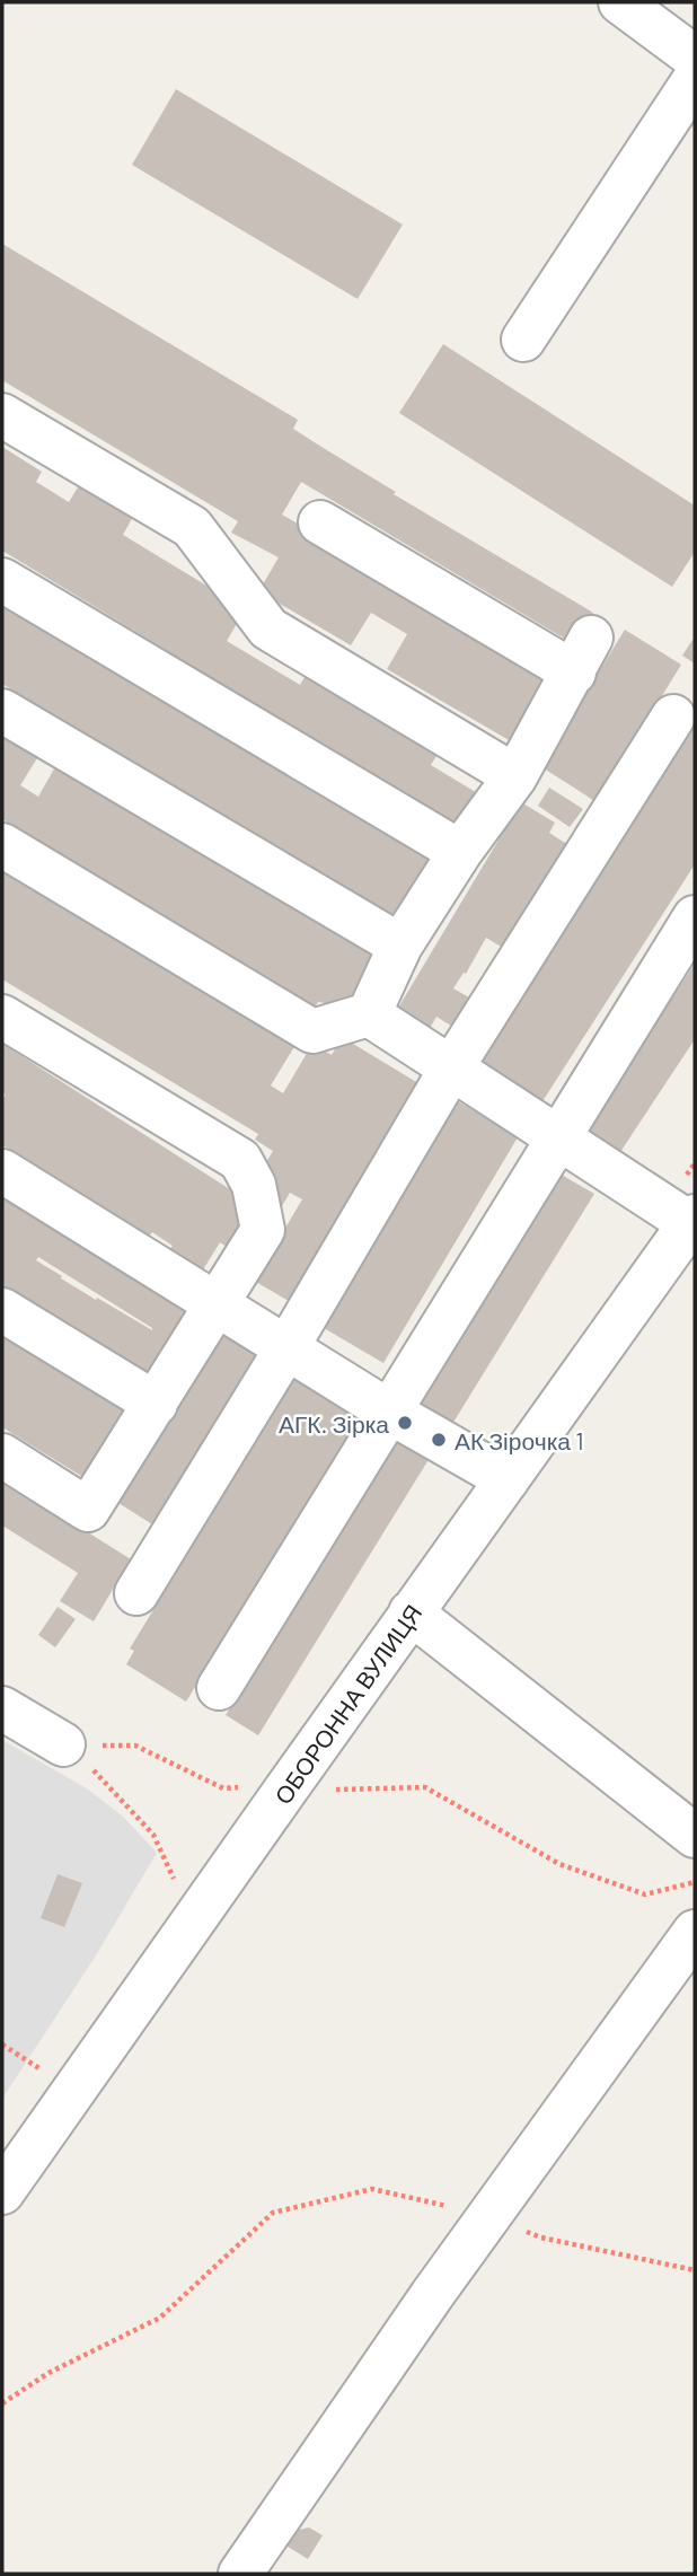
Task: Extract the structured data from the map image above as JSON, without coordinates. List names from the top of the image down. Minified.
{"streets":{"street":["ОБОРОННА ВУЛИЦЯ"]},"places":["АГК. Зірка","АК Зірочка 1"]}
